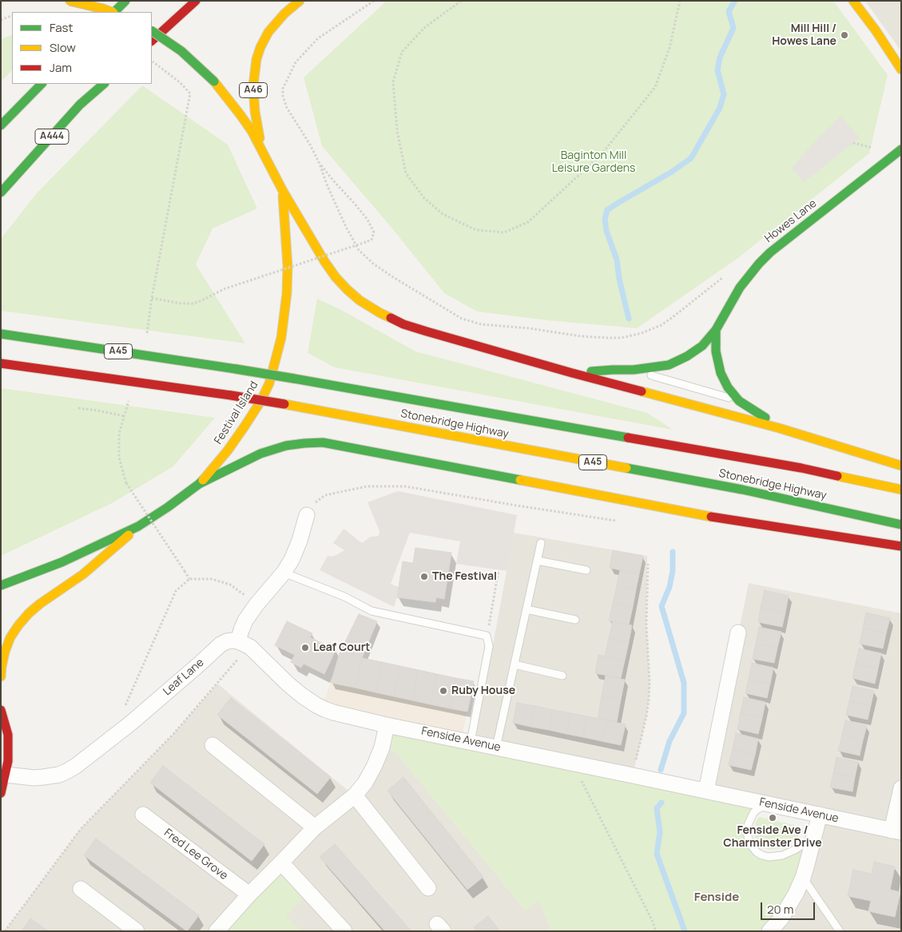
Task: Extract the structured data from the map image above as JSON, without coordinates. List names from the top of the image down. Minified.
{"streets":{"main road":["A46","A444","Howes Lane","A45","Festival Island","Stonebridge Highway"],"street":["Leaf Lane","Fenside Avenue","Fred Lee Grove"]},"crossings":[["A46","Festival Island"],["Leaf Lane","Fenside Avenue"]],"districts":["Fenside"],"parks":["Baginton Mill Leisure Gardens"],"places":["Mill Hill / Howes Lane","The Festival","Leaf Court","Ruby House","Fenside Ave / Charminster Drive"],"legend":["Fast","Slow","Jam"],"scale_bar":"20 m"}
